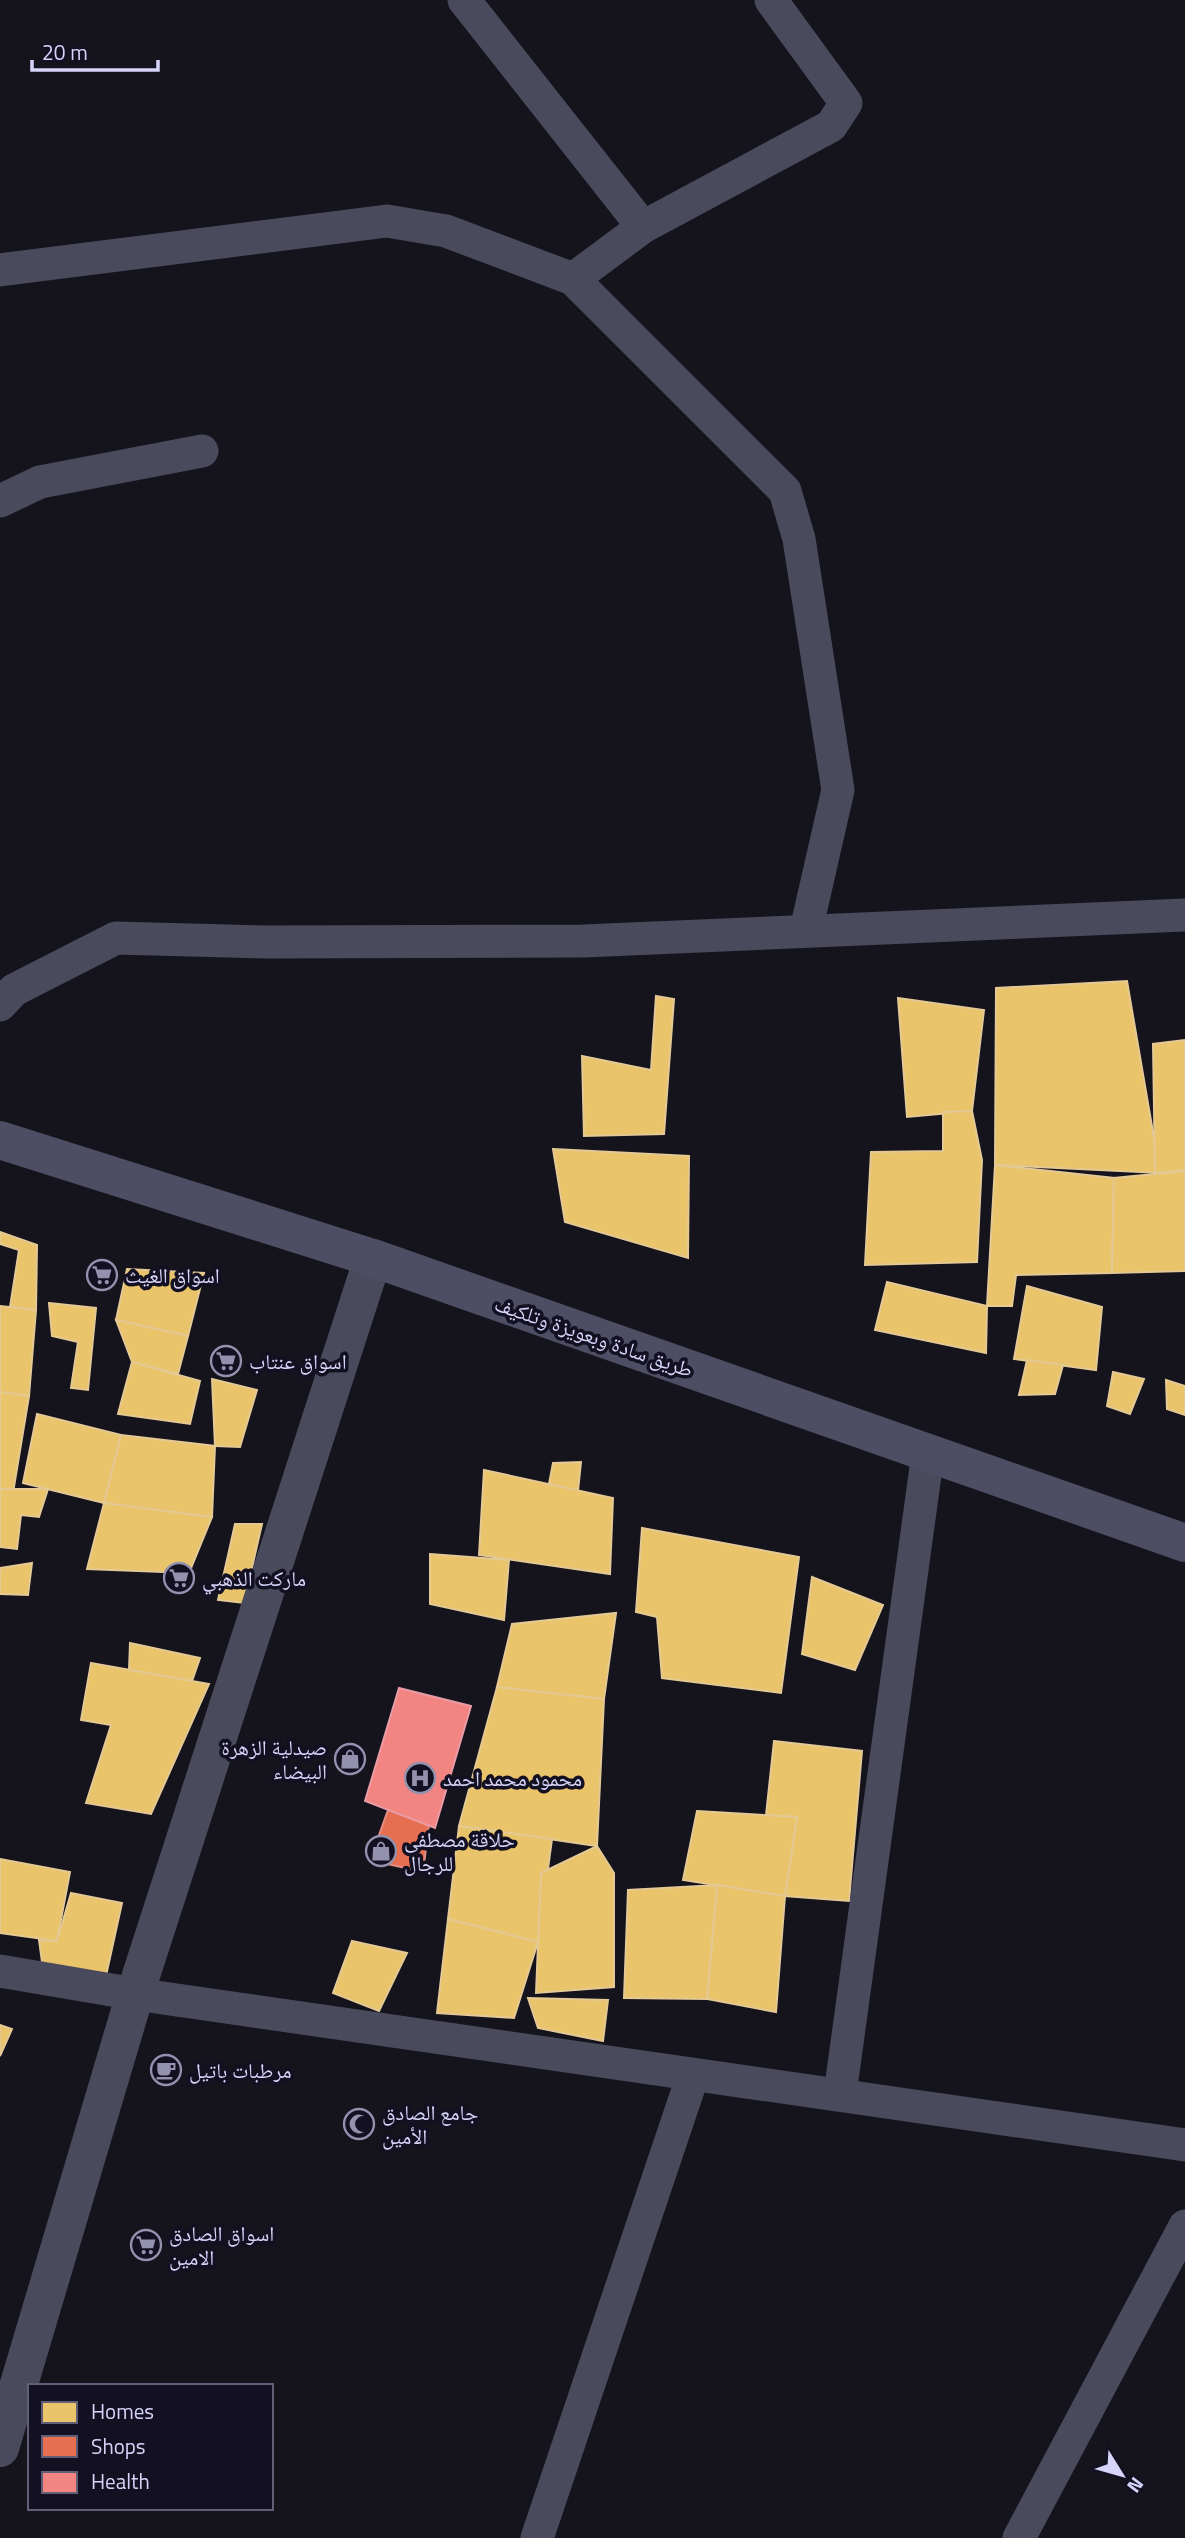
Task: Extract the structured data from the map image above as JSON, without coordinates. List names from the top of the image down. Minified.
{"streets":{"main road":["طريق سادة وبعويزة وتلكيف"]},"places":{"supermarket":["اسواق الغيث","اسواق عنتاب","ماركت الذهبي","اسواق الصادق الامين"],"shop":["صيدلية الزهرة البيضاء","حلاقة مصطفى للرجال"],"hospital":["محمود محمد احمد"],"cafe":["مرطبات باتيل"],"mosque":["جامع الصادق الأمين"]},"legend":["Homes","Shops","Health"],"scale_bar":"20 m","north":"bottom right"}
